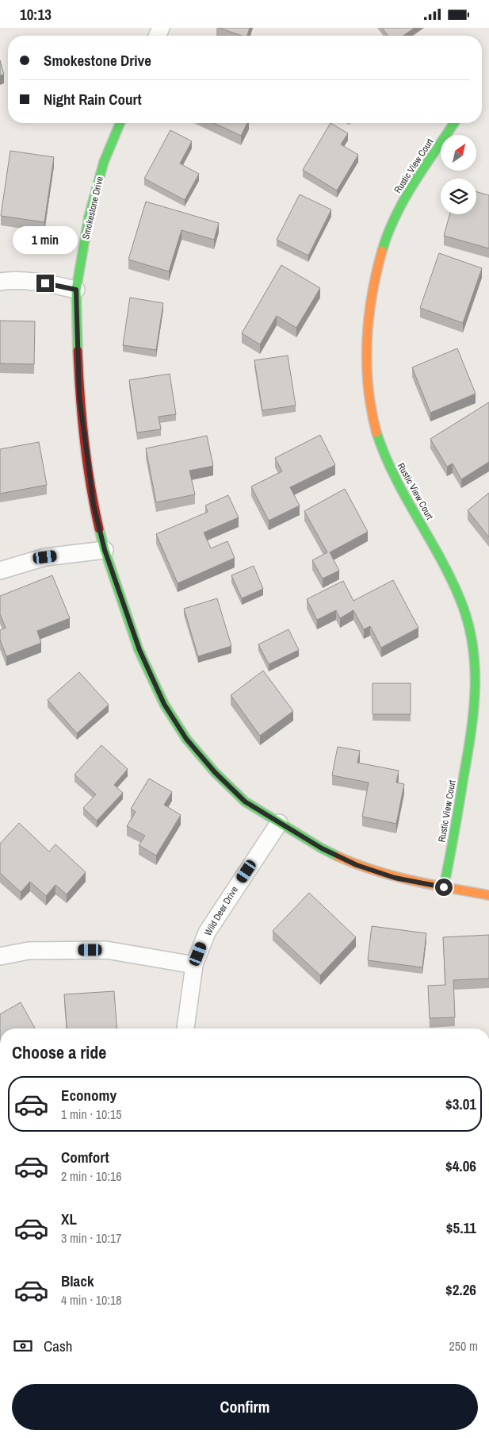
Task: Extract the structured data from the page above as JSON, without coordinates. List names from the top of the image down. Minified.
{"streets":{"street":["Rustic View Court","Smokestone Drive","Wild Deer Drive"]},"crossings":[["Rustic View Court","Smokestone Drive"],["Smokestone Drive","Wild Deer Drive"]],"north":"top right","page":{"status":"10:13","banner":["Smokestone Drive","Night Rain Court"],"bubble":"1 min","heading":"Choose a ride","list":[{"name":"Economy","note":"1 min · 10:15","value":"$3.01"},{"name":"Comfort","note":"2 min · 10:16","value":"$4.06"},{"name":"XL","note":"3 min · 10:17","value":"$5.11"},{"name":"Black","note":"4 min · 10:18","value":"$2.26"}],"pay":["Cash","250 m"],"buttons":"Confirm"}}
